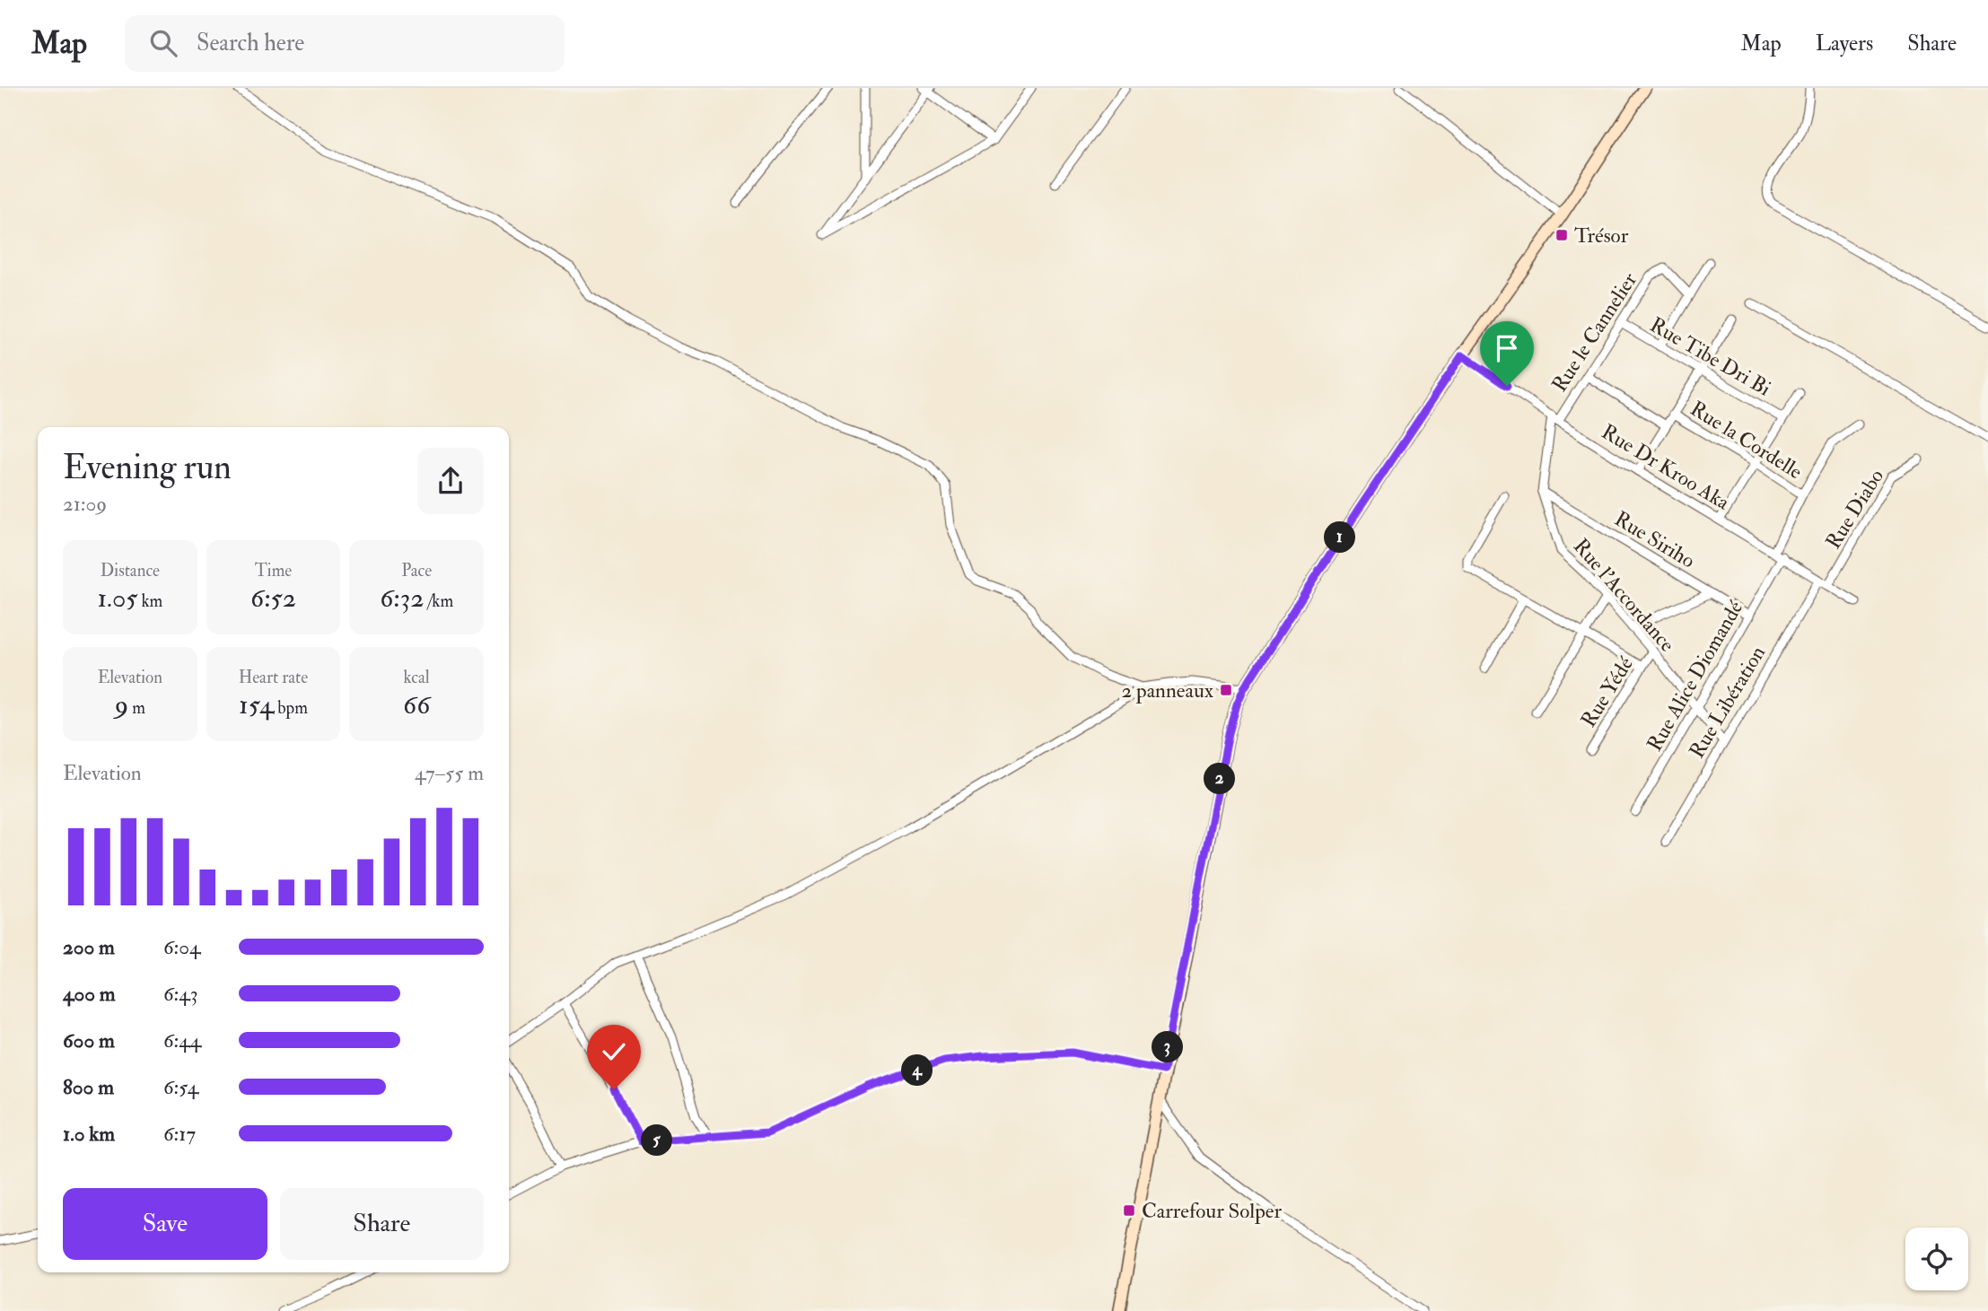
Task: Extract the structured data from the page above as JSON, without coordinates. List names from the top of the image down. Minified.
{"streets":{"street":["Rue le Cannelier","Rue Tibe Dri Bi","Rue la Cordelle","Rue Dr Kroo Aka","Rue Diabo","Rue Siriho","Rue l'Accordance","Rue Alice Diomandé","Rue Yédé","Rue Libération"]},"crossings":[["Rue le Cannelier","Rue Tibe Dri Bi"],["Rue le Cannelier","Rue Dr Kroo Aka"],["Rue le Cannelier","Rue l'Accordance"],["Rue Dr Kroo Aka","Rue Diabo"],["Rue Dr Kroo Aka","Rue l'Accordance"],["Rue Dr Kroo Aka","Rue Alice Diomandé"],["Rue Dr Kroo Aka","Rue Libération"],["Rue Siriho","Rue l'Accordance"],["Rue Siriho","Rue Alice Diomandé"],["Rue l'Accordance","Rue Alice Diomandé"],["Rue l'Accordance","Rue Yédé"],["Rue l'Accordance","Rue Libération"]],"places":{"transit":["Trésor","2 panneaux","Carrefour Solper"]},"page":{"header":"Map","search":"Search here","nav":["Map","Layers","Share"],"heading":["Evening run","21:09"],"pins":["1","2","3","4","5"],"stats":[["Distance","1.05 km"],["Time","6:52"],["Pace","6:32 /km"],["Elevation","9 m"],["Heart rate","154 bpm"],["kcal","66"]],"chart":["Elevation","47–55 m"],"list":[{"name":"200 m","note":"6:04"},{"name":"400 m","note":"6:43"},{"name":"600 m","note":"6:44"},{"name":"800 m","note":"6:54"},{"name":"1.0 km","note":"6:17"}],"buttons":["Save","Share"]}}
